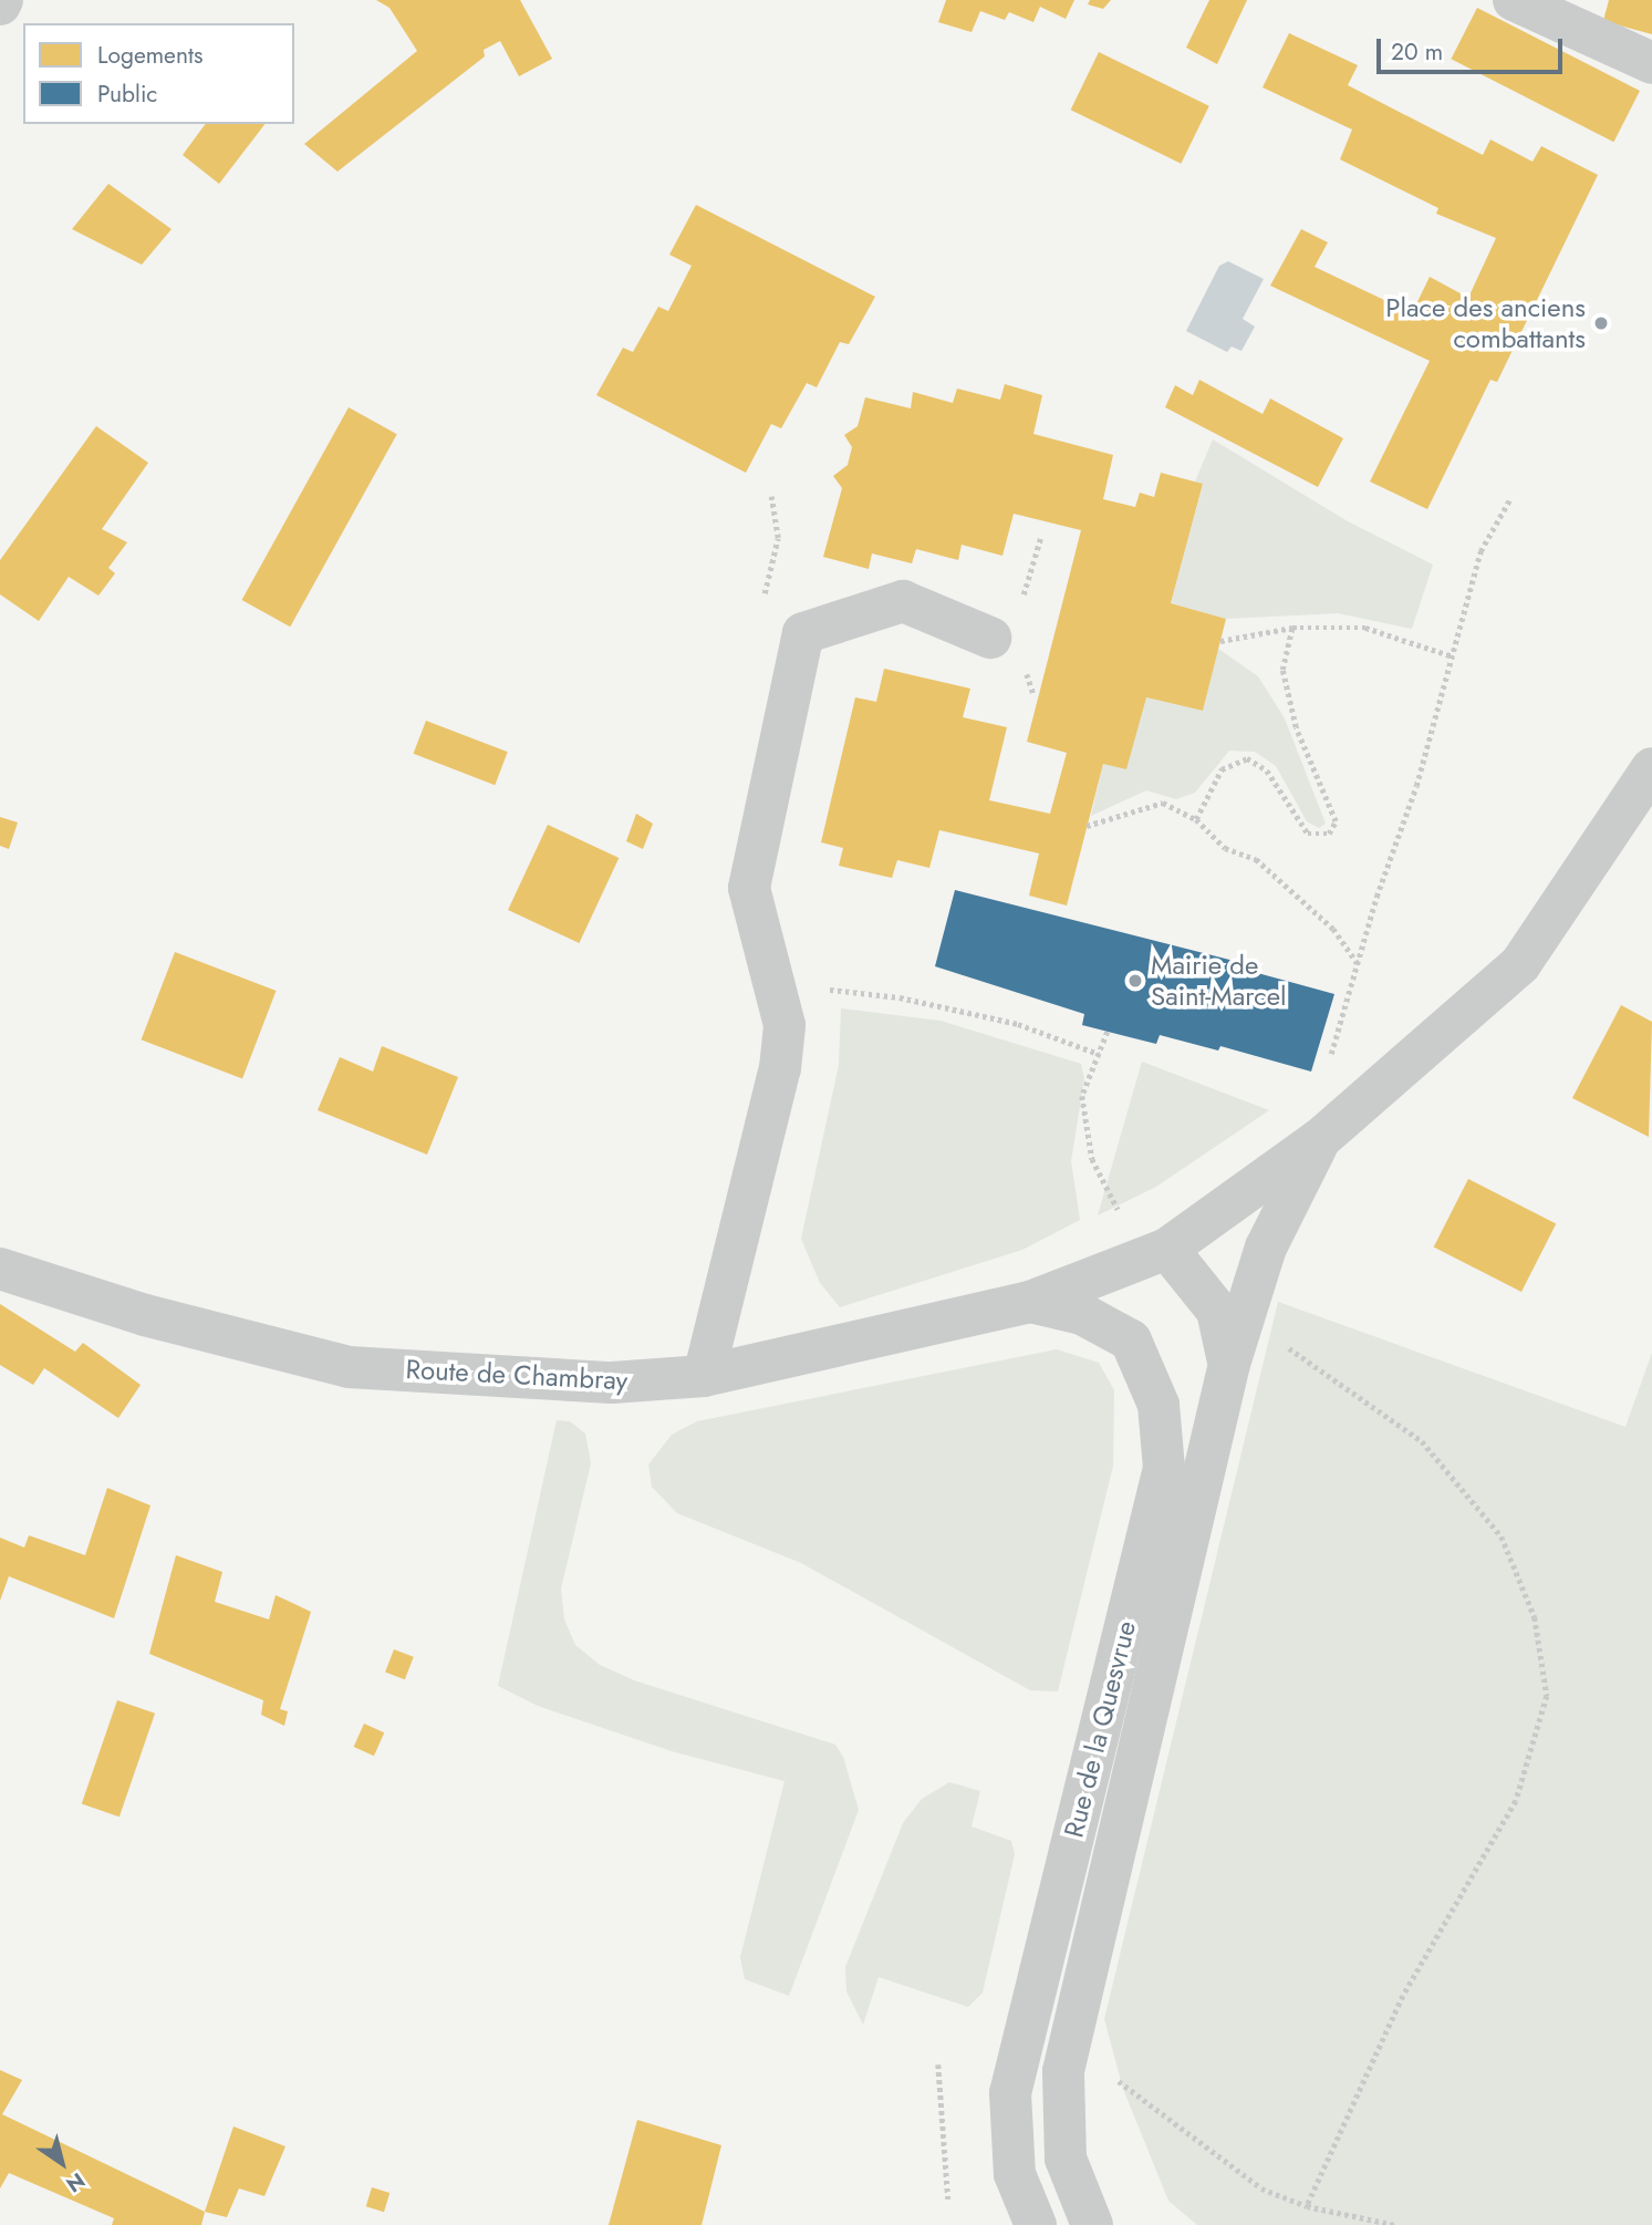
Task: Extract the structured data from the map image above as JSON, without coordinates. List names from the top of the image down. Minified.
{"streets":{"street":["Route de Chambray","Rue de la Quesvrue"]},"crossings":[["Route de Chambray","Rue de la Quesvrue"]],"places":["Place des anciens combattants","Mairie de Saint-Marcel"],"legend":["Logements","Public"],"scale_bar":"20 m","north":"bottom right"}
